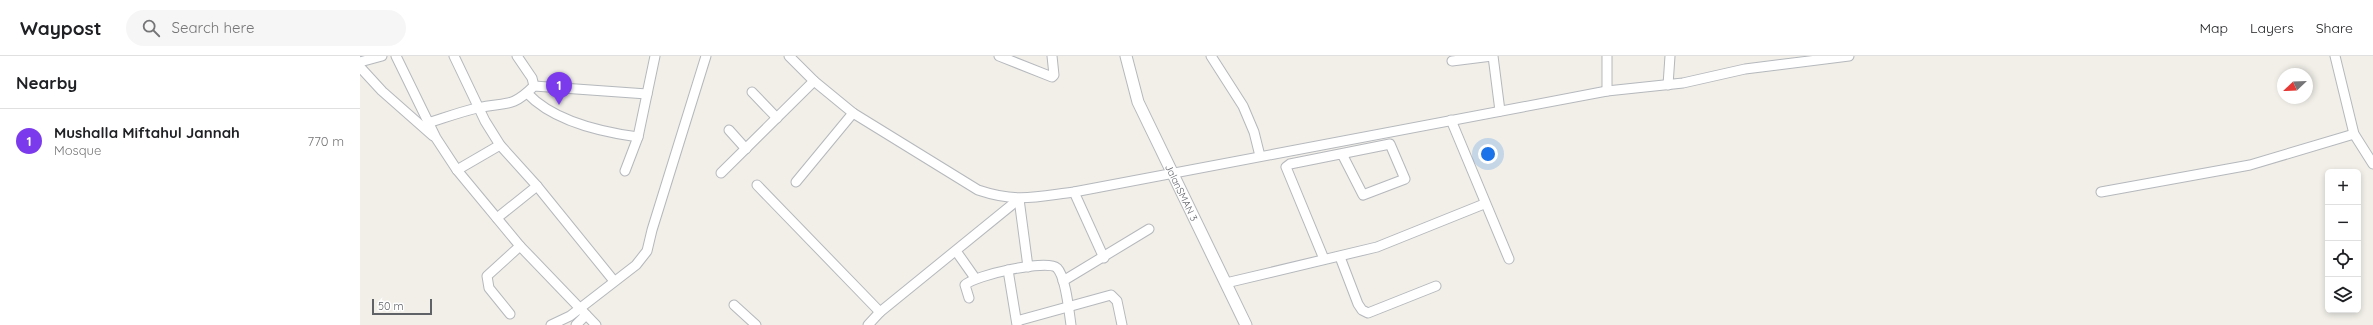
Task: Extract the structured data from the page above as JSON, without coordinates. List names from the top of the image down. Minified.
{"streets":{"street":["JalanSMAN 3"]},"scale_bar":"50 m","north":"bottom left","page":{"header":"Waypost","search":"Search here","nav":["Map","Layers","Share"],"heading":"Nearby","pins":"1","list":[{"mark":"1","name":"Mushalla Miftahul Jannah","note":"Mosque","value":"770 m"}],"map_buttons":["+","−"],"scale":"50 m"}}
